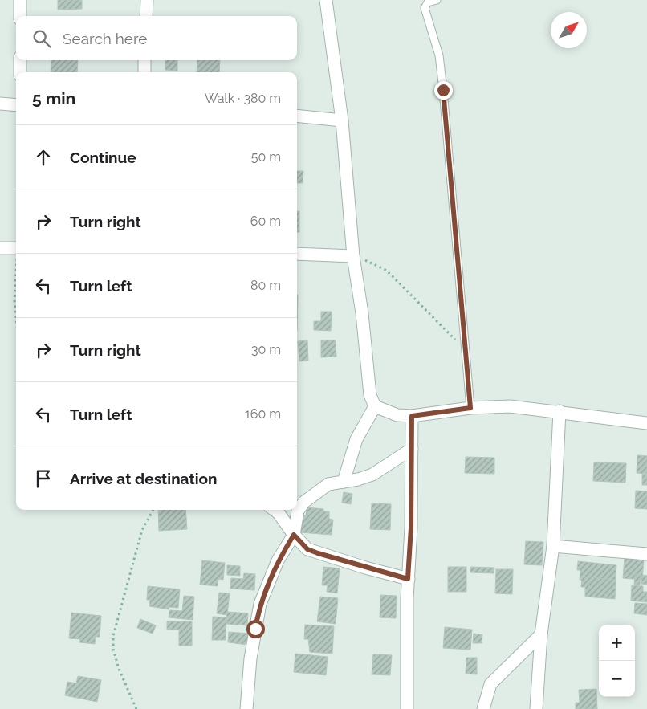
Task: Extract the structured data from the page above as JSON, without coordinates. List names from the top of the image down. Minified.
{"north":"top right","page":{"search":"Search here","heading":["5 min","Walk · 380 m"],"list":[["Continue","50 m"],["Turn right","60 m"],["Turn left","80 m"],["Turn right","30 m"],["Turn left","160 m"],"Arrive at destination"],"map_buttons":["+","−"]}}
